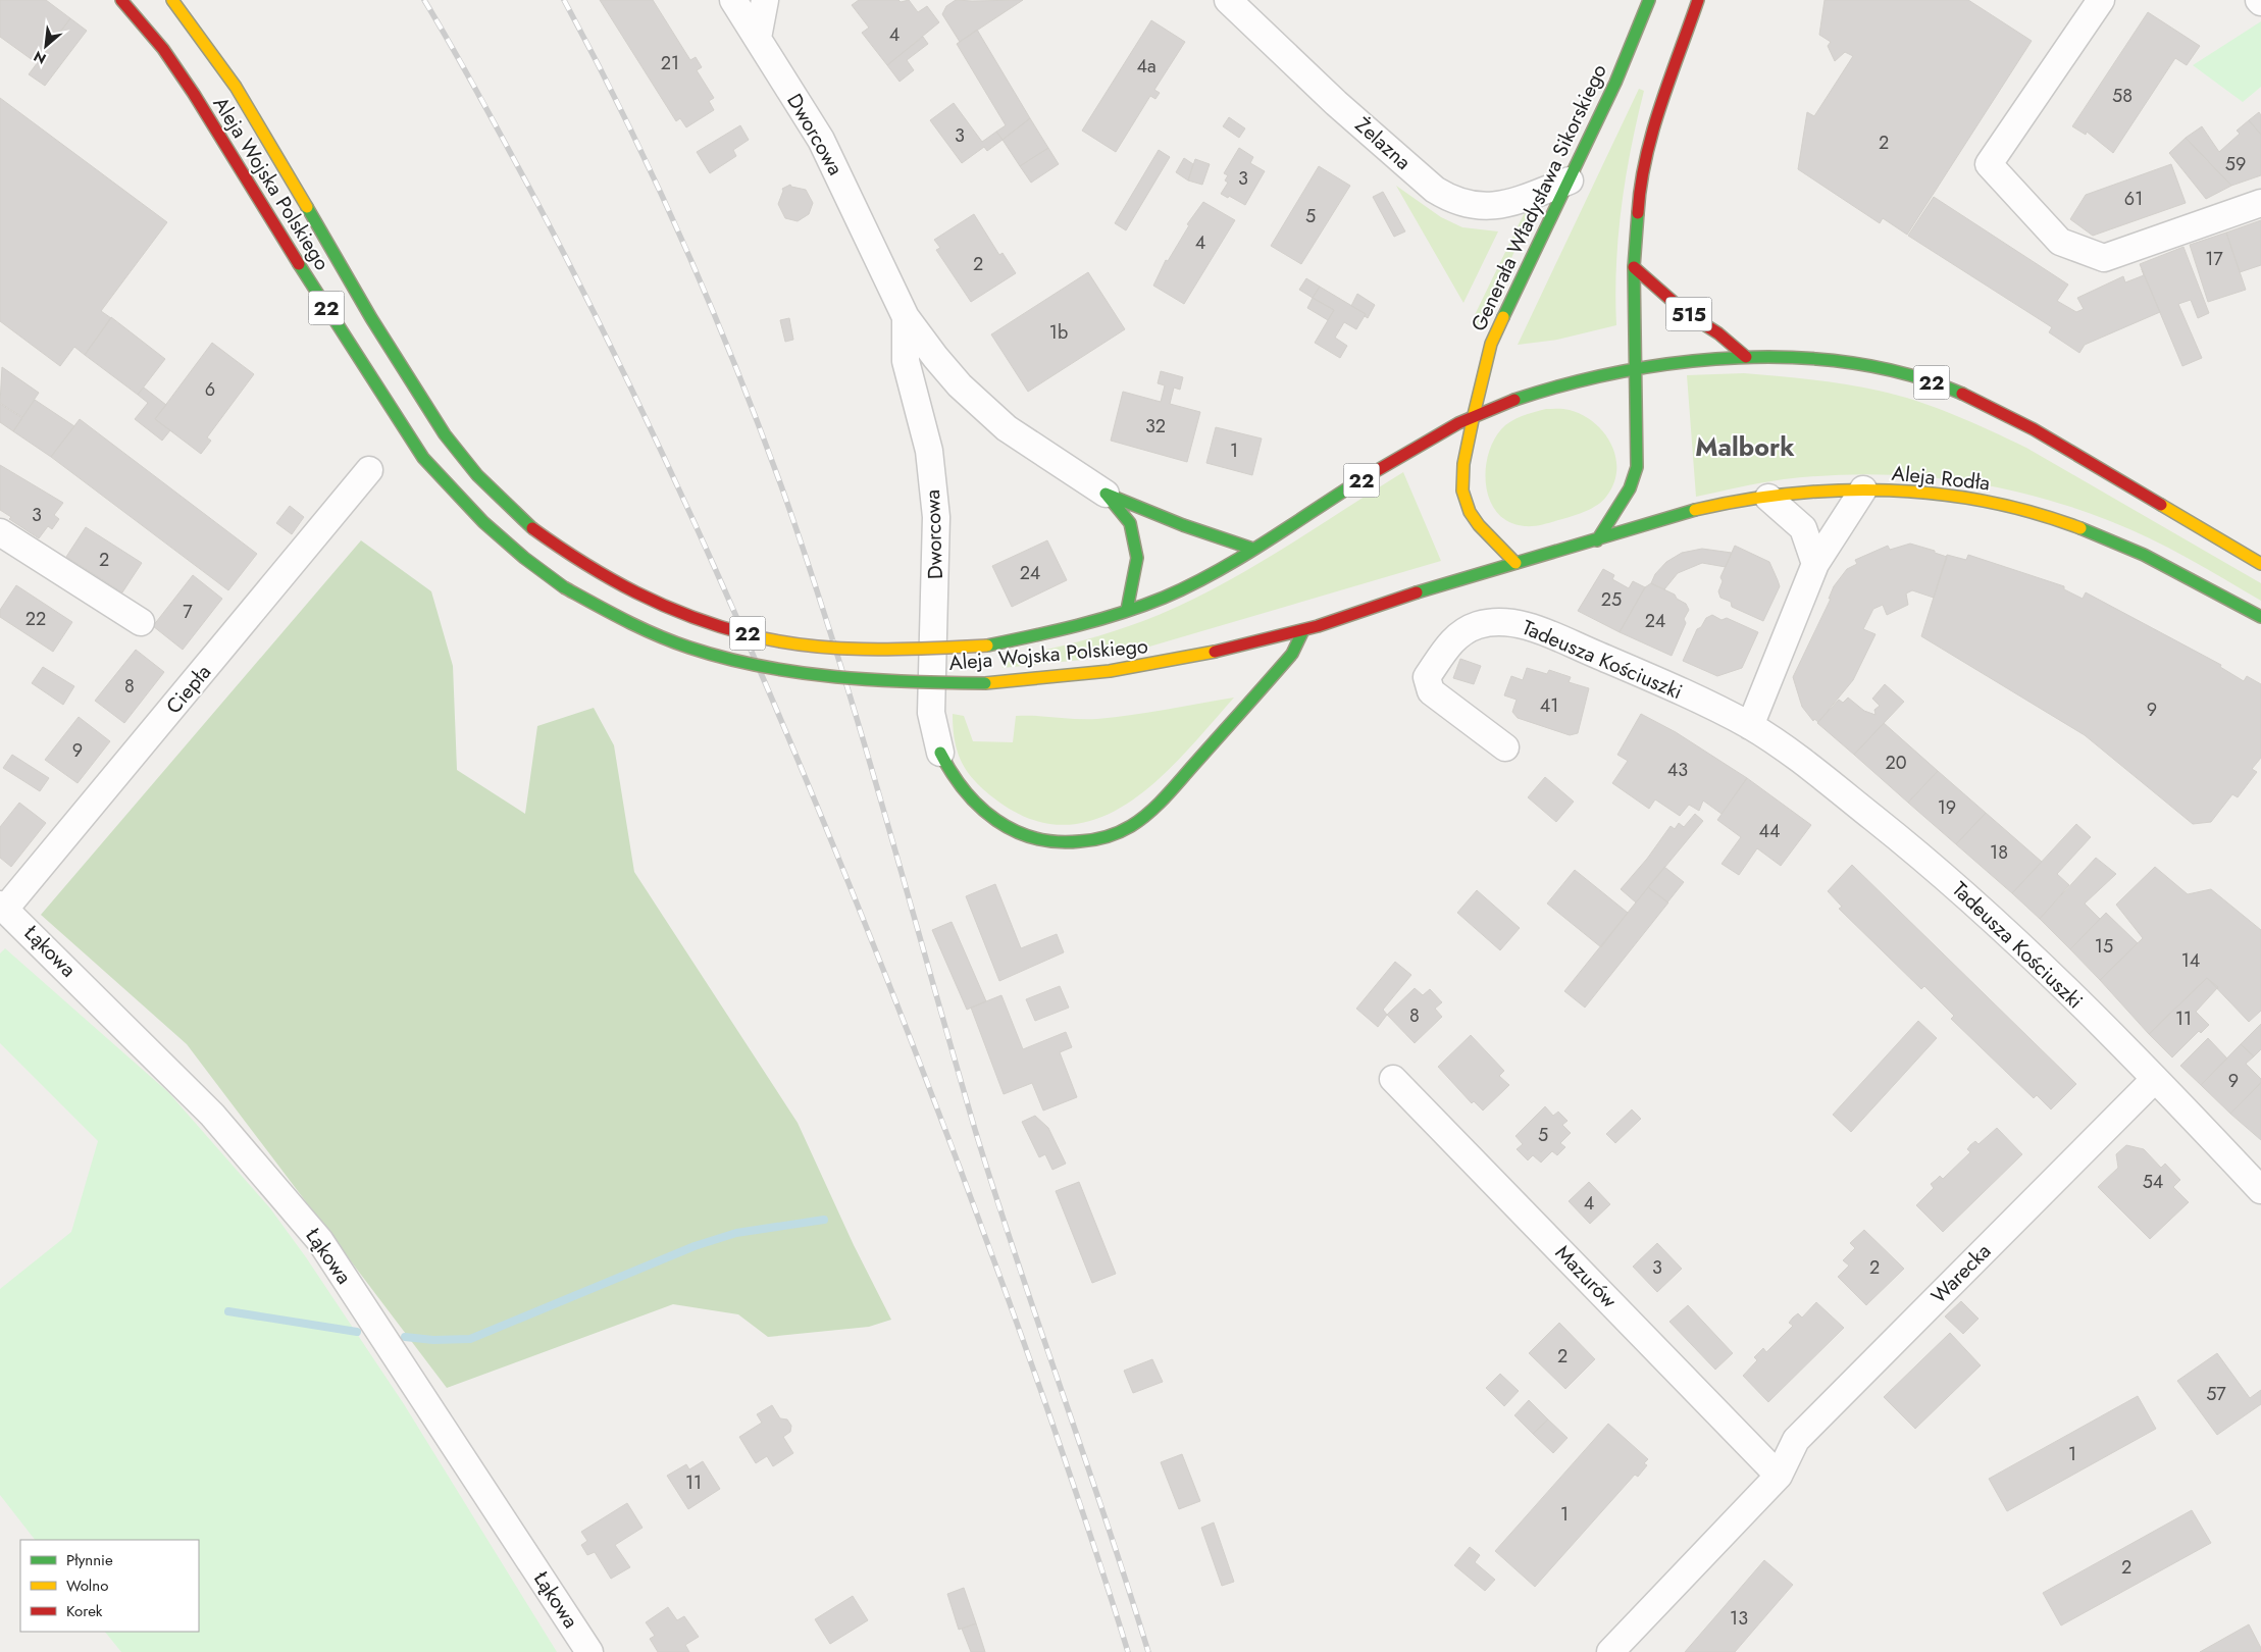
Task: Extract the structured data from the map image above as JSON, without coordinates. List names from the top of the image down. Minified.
{"streets":{"main road":["Aleja Wojska Polskiego","Generała Władysława Sikorskiego","22","515","Aleja Rodła"],"street":["Dworcowa","Żelazna","Tadeusza Kościuszki","Ciepła","Łąkowa","Warecka","Mazurów"]},"crossings":[["Żelazna","Generała Władysława Sikorskiego"],["Aleja Wojska Polskiego","Generała Władysława Sikorskiego"],["Aleja Wojska Polskiego","22"],["Generała Władysława Sikorskiego","22"],["22","515"],["22","Aleja Rodła"],["Tadeusza Kościuszki","Warecka"],["Ciepła","Łąkowa"],["Warecka","Mazurów"]],"districts":["Malbork"],"house_numbers":["4","21","4a","58","3","2","59","3","61","5","4","17","2","1b","6","32","1","3","2","24","25","7","22","24","8","41","9","9","20","43","19","44","18","15","14","8","11","9","5","54","4","3","2","2","57","1","11","1","2","13"],"legend":["Płynnie","Wolno","Korek"],"north":"bottom left"}
